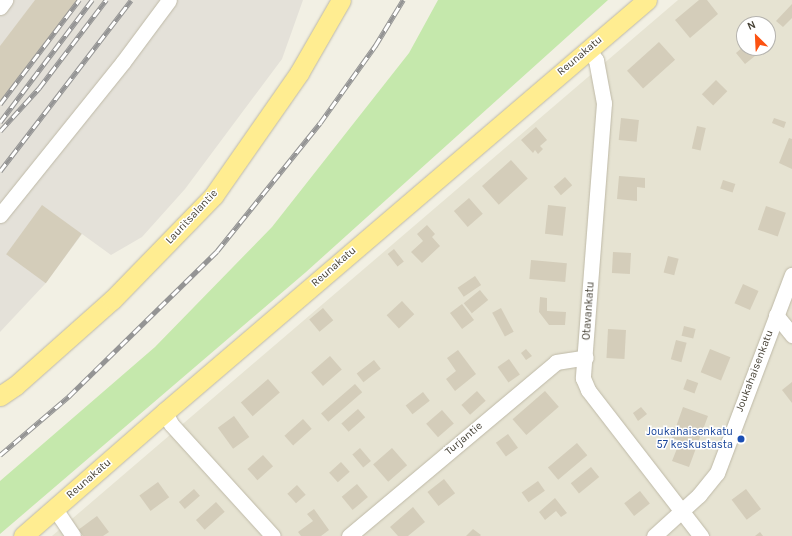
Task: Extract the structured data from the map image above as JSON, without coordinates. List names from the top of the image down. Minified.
{"streets":{"main road":["Reunakatu","Lauritsalantie"],"street":["Otavankatu","Joukahaisenkatu","Turjantie"]},"crossings":[["Reunakatu","Otavankatu"],["Otavankatu","Joukahaisenkatu"],["Otavankatu","Turjantie"]],"places":["Joukahaisenkatu 57 keskustasta"],"north":"top left"}
